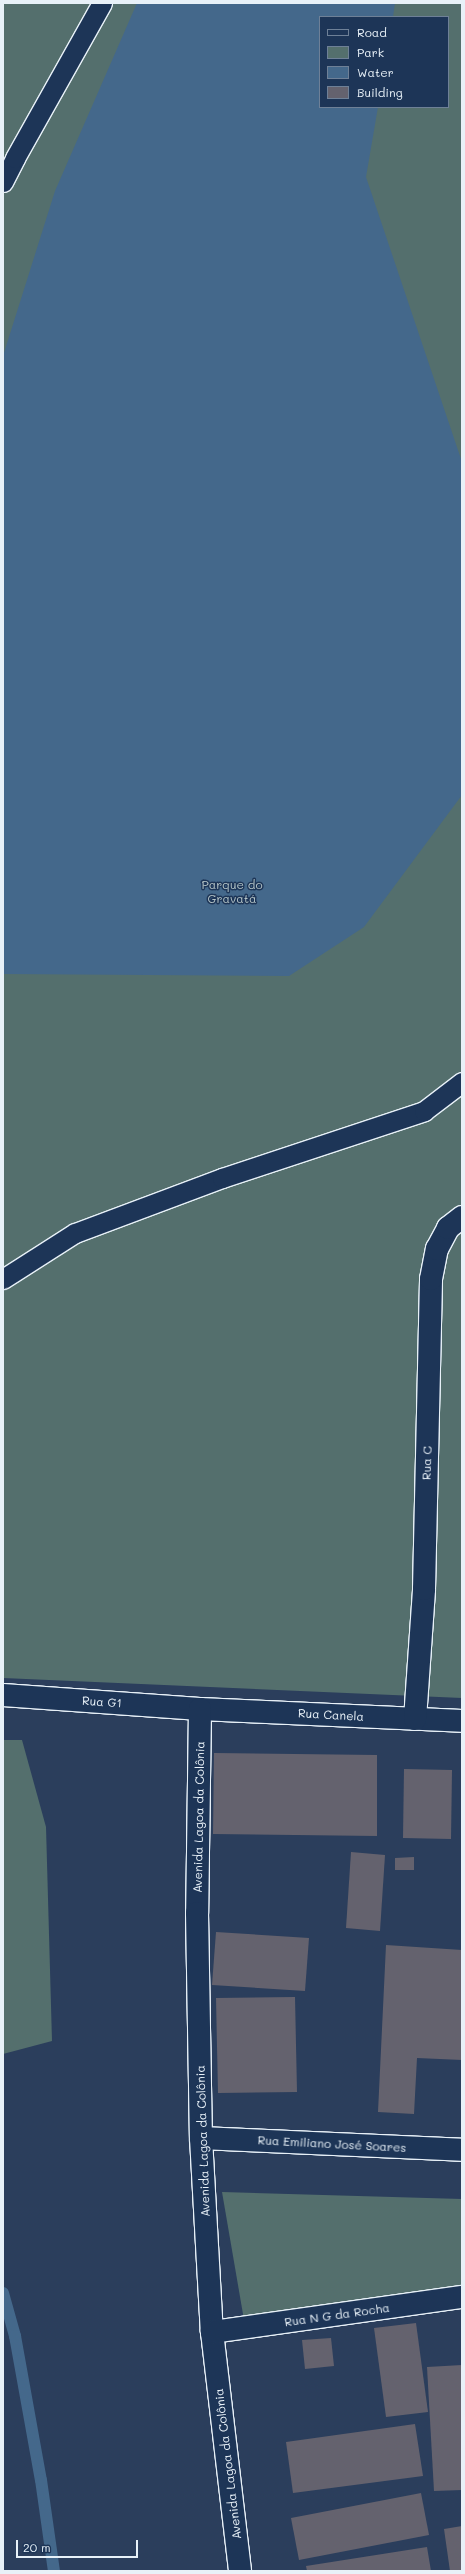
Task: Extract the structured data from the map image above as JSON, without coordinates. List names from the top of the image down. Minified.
{"streets":{"street":["Rua C","Rua G1","Rua Canela","Avenida Lagoa da Colônia","Rua Emiliano José Soares","Rua N G da Rocha"]},"crossings":[["Rua C","Rua Canela"],["Rua G1","Rua Canela"],["Rua G1","Avenida Lagoa da Colônia"],["Rua Canela","Avenida Lagoa da Colônia"],["Avenida Lagoa da Colônia","Rua Emiliano José Soares"],["Avenida Lagoa da Colônia","Rua N G da Rocha"]],"parks":["Parque do Gravatá"],"legend":["Road","Park","Water","Building"],"scale_bar":"20 m"}
